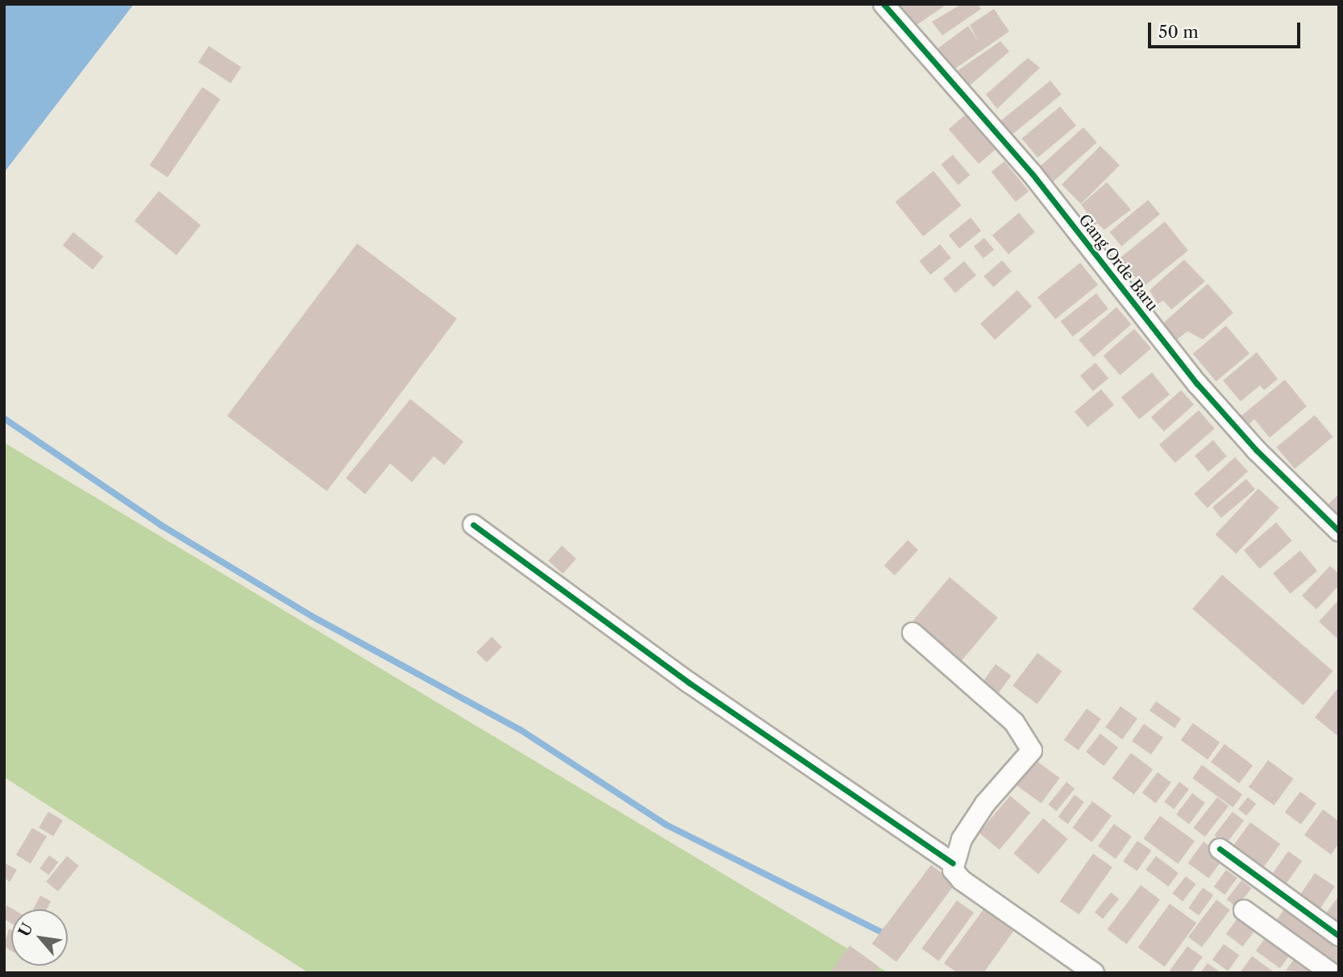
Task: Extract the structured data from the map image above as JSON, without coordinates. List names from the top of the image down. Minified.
{"streets":{"street":["Gang Orde Baru"]},"scale_bar":"50 m","north":"top left"}
